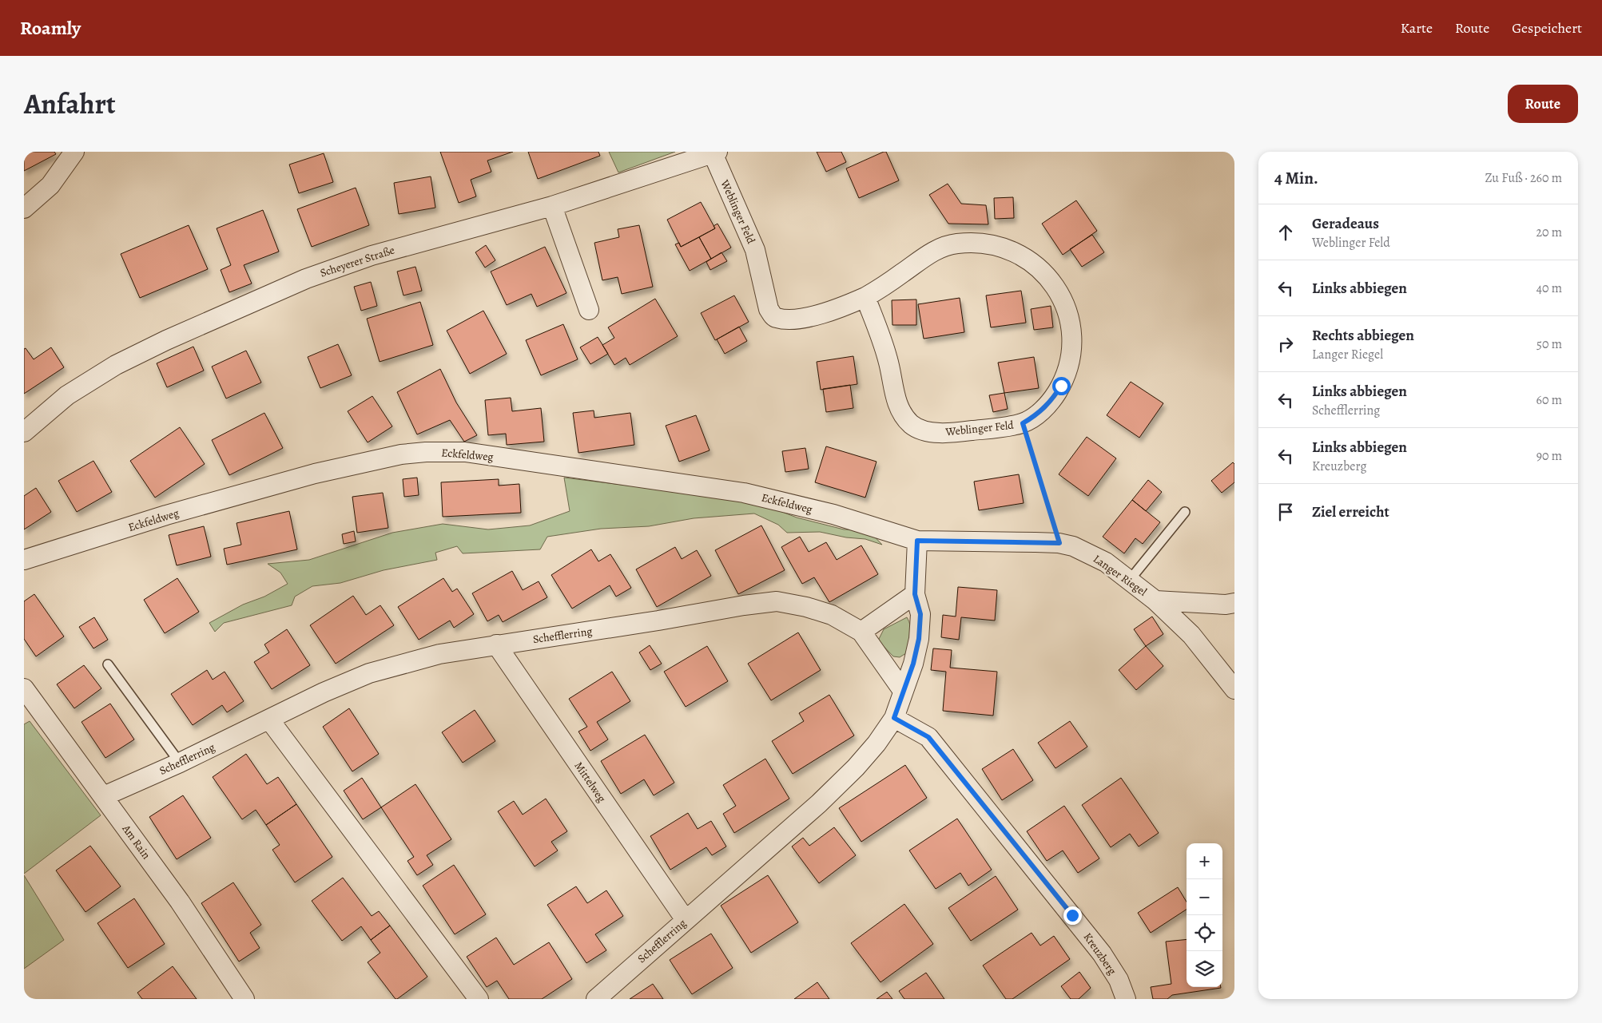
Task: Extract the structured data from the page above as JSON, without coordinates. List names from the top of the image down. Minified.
{"streets":{"street":["Weblinger Feld","Scheyerer Straße","Eckfeldweg","Langer Riegel","Schefflerring","Mittelweg","Am Rain","Kreuzberg"]},"crossings":[["Weblinger Feld","Scheyerer Straße"],["Eckfeldweg","Langer Riegel"],["Eckfeldweg","Schefflerring"],["Langer Riegel","Schefflerring"],["Schefflerring","Mittelweg"],["Schefflerring","Am Rain"],["Schefflerring","Kreuzberg"]],"page":{"header":"Roamly","nav":["Karte","Route","Gespeichert"],"title":"Anfahrt","buttons":"Route","heading":["4 Min.","Zu Fuß · 260 m"],"list":[["Geradeaus","Weblinger Feld","20 m"],["Links abbiegen","40 m"],["Rechts abbiegen","Langer Riegel","50 m"],["Links abbiegen","Schefflerring","60 m"],["Links abbiegen","Kreuzberg","90 m"],"Ziel erreicht"],"map_buttons":["+","−"]}}
